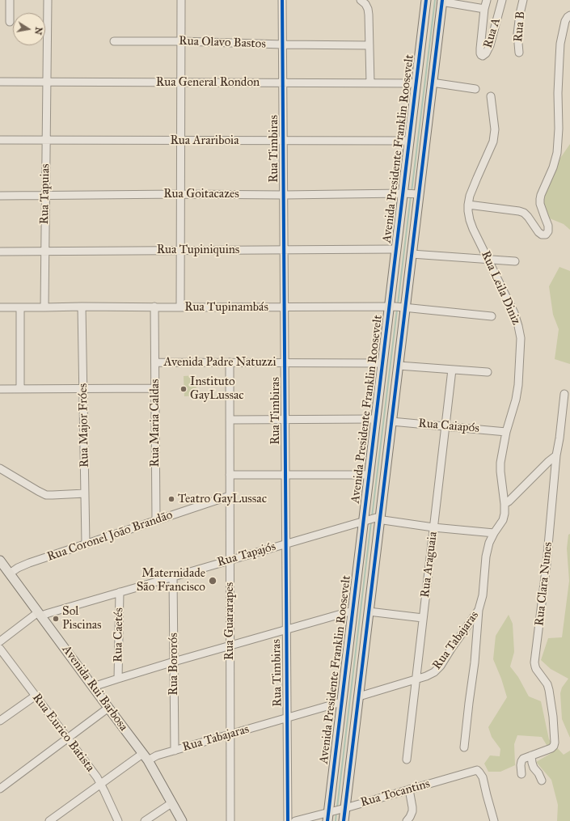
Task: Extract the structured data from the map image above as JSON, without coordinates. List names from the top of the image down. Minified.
{"streets":{"main road":["Avenida Presidente Franklin Roosevelt","Avenida Rui Barbosa"],"street":["Rua B","Rua A","Rua Olavo Bastos","Rua General Rondon","Rua Arariboia","Rua Timbiras","Rua Tapuias","Rua Goitacazes","Rua Tupiniquins","Rua Leila Diniz","Rua Tupinambás","Avenida Padre Natuzzi","Rua Maria Caldas","Rua Major Fróes","Rua Caiapós","Rua Coronel João Brandão","Rua Tapajós","Rua Araguaia","Rua Clara Nunes","Rua Guararapes","Rua Caetés","Rua Tabajaras","Rua Bororós","Rua Eurico Batista","Rua Tocantins"]},"crossings":[["Rua Olavo Bastos","Rua Timbiras"],["Rua General Rondon","Rua Timbiras"],["Rua General Rondon","Avenida Presidente Franklin Roosevelt"],["Rua General Rondon","Rua Tapuias"],["Rua Arariboia","Rua Timbiras"],["Rua Arariboia","Avenida Presidente Franklin Roosevelt"],["Rua Arariboia","Rua Tapuias"],["Rua Timbiras","Rua Goitacazes"],["Rua Timbiras","Rua Tupiniquins"],["Rua Timbiras","Rua Tupinambás"],["Rua Timbiras","Avenida Padre Natuzzi"],["Rua Timbiras","Rua Tapajós"],["Rua Timbiras","Rua Tabajaras"],["Avenida Presidente Franklin Roosevelt","Rua Goitacazes"],["Avenida Presidente Franklin Roosevelt","Rua Tupiniquins"],["Avenida Presidente Franklin Roosevelt","Rua Tupinambás"],["Avenida Presidente Franklin Roosevelt","Avenida Padre Natuzzi"],["Avenida Presidente Franklin Roosevelt","Rua Caiapós"],["Avenida Presidente Franklin Roosevelt","Rua Tapajós"],["Avenida Presidente Franklin Roosevelt","Rua Tabajaras"],["Avenida Presidente Franklin Roosevelt","Rua Tocantins"],["Rua Tapuias","Rua Goitacazes"],["Rua Tapuias","Rua Tupiniquins"],["Rua Tapuias","Rua Tupinambás"],["Rua Leila Diniz","Rua Caiapós"],["Rua Leila Diniz","Rua Tapajós"],["Rua Leila Diniz","Rua Tabajaras"],["Rua Tupinambás","Rua Maria Caldas"],["Rua Tupinambás","Rua Major Fróes"],["Avenida Padre Natuzzi","Rua Maria Caldas"],["Avenida Padre Natuzzi","Rua Guararapes"],["Rua Maria Caldas","Rua Coronel João Brandão"],["Rua Major Fróes","Rua Coronel João Brandão"],["Rua Caiapós","Rua Araguaia"],["Rua Coronel João Brandão","Rua Guararapes"],["Rua Coronel João Brandão","Avenida Rui Barbosa"],["Rua Tapajós","Rua Araguaia"],["Rua Tapajós","Rua Guararapes"],["Rua Tapajós","Rua Caetés"],["Rua Tapajós","Rua Tabajaras"],["Rua Tapajós","Rua Bororós"],["Rua Tapajós","Avenida Rui Barbosa"],["Rua Araguaia","Rua Tabajaras"],["Rua Guararapes","Rua Tabajaras"],["Rua Tabajaras","Rua Bororós"],["Rua Tabajaras","Avenida Rui Barbosa"],["Rua Tabajaras","Rua Eurico Batista"]],"places":["Instituto GayLussac","Teatro GayLussac","Maternidade São Francisco","Sol Piscinas"],"north":"right"}
